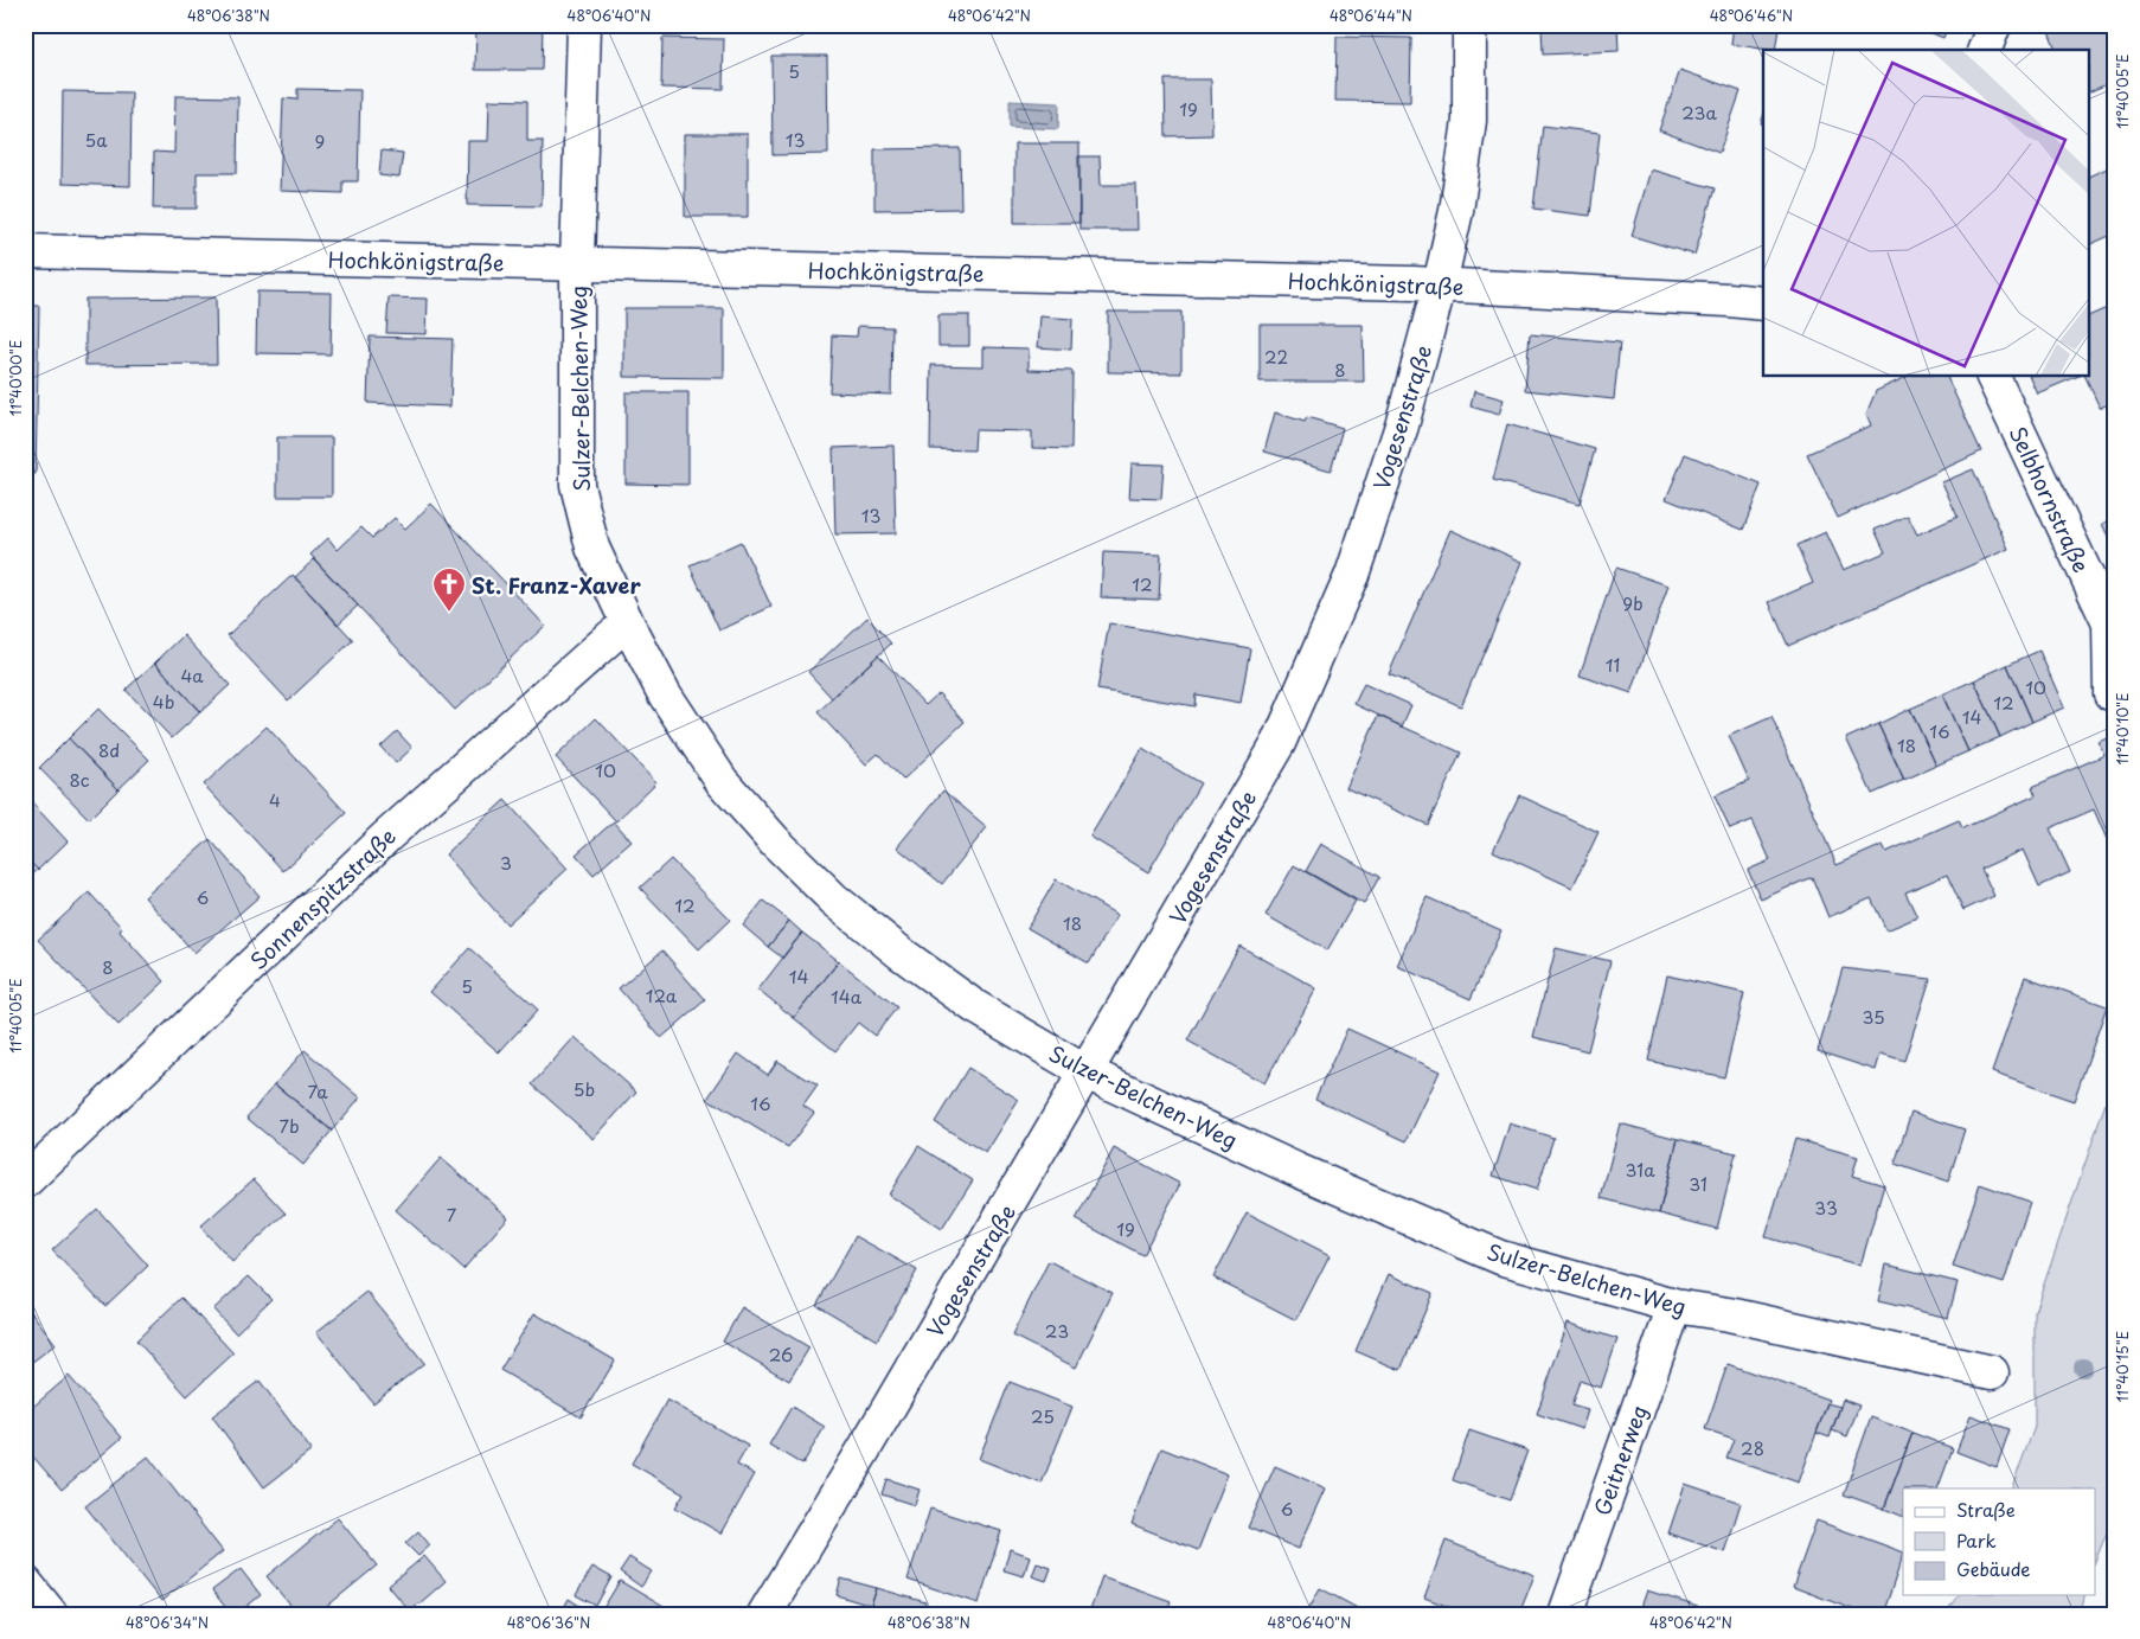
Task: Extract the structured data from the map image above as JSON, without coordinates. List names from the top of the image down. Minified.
{"streets":{"street":["Hochkönigstraße","Sulzer-Belchen-Weg","Vogesenstraße","Selbhornstraße","Sonnenspitzstraße","Geitnerweg"]},"crossings":[["Hochkönigstraße","Sulzer-Belchen-Weg"],["Hochkönigstraße","Vogesenstraße"],["Sulzer-Belchen-Weg","Vogesenstraße"],["Sulzer-Belchen-Weg","Sonnenspitzstraße"],["Sulzer-Belchen-Weg","Geitnerweg"]],"places":{"church":["St. Franz-Xaver"]},"house_numbers":["5","19","23a","5a","13","9","22","8","13","12","9b","11","4a","10","4b","12","14","16","18","8d","10","8c","4","3","6","12","18","8","14","5","12a","14a","35","5b","7a","16","7b","31a","31","33","7","19","23","26","25","28","6"],"legend":["Straße","Park","Gebäude"],"coordinates":["48°06'38\"N","48°06'40\"N","48°06'42\"N","48°06'44\"N","48°06'46\"N","11°40'05\"E","11°40'00\"E","11°40'10\"E","11°40'15\"E","48°06'34\"N","48°06'36\"N"]}
